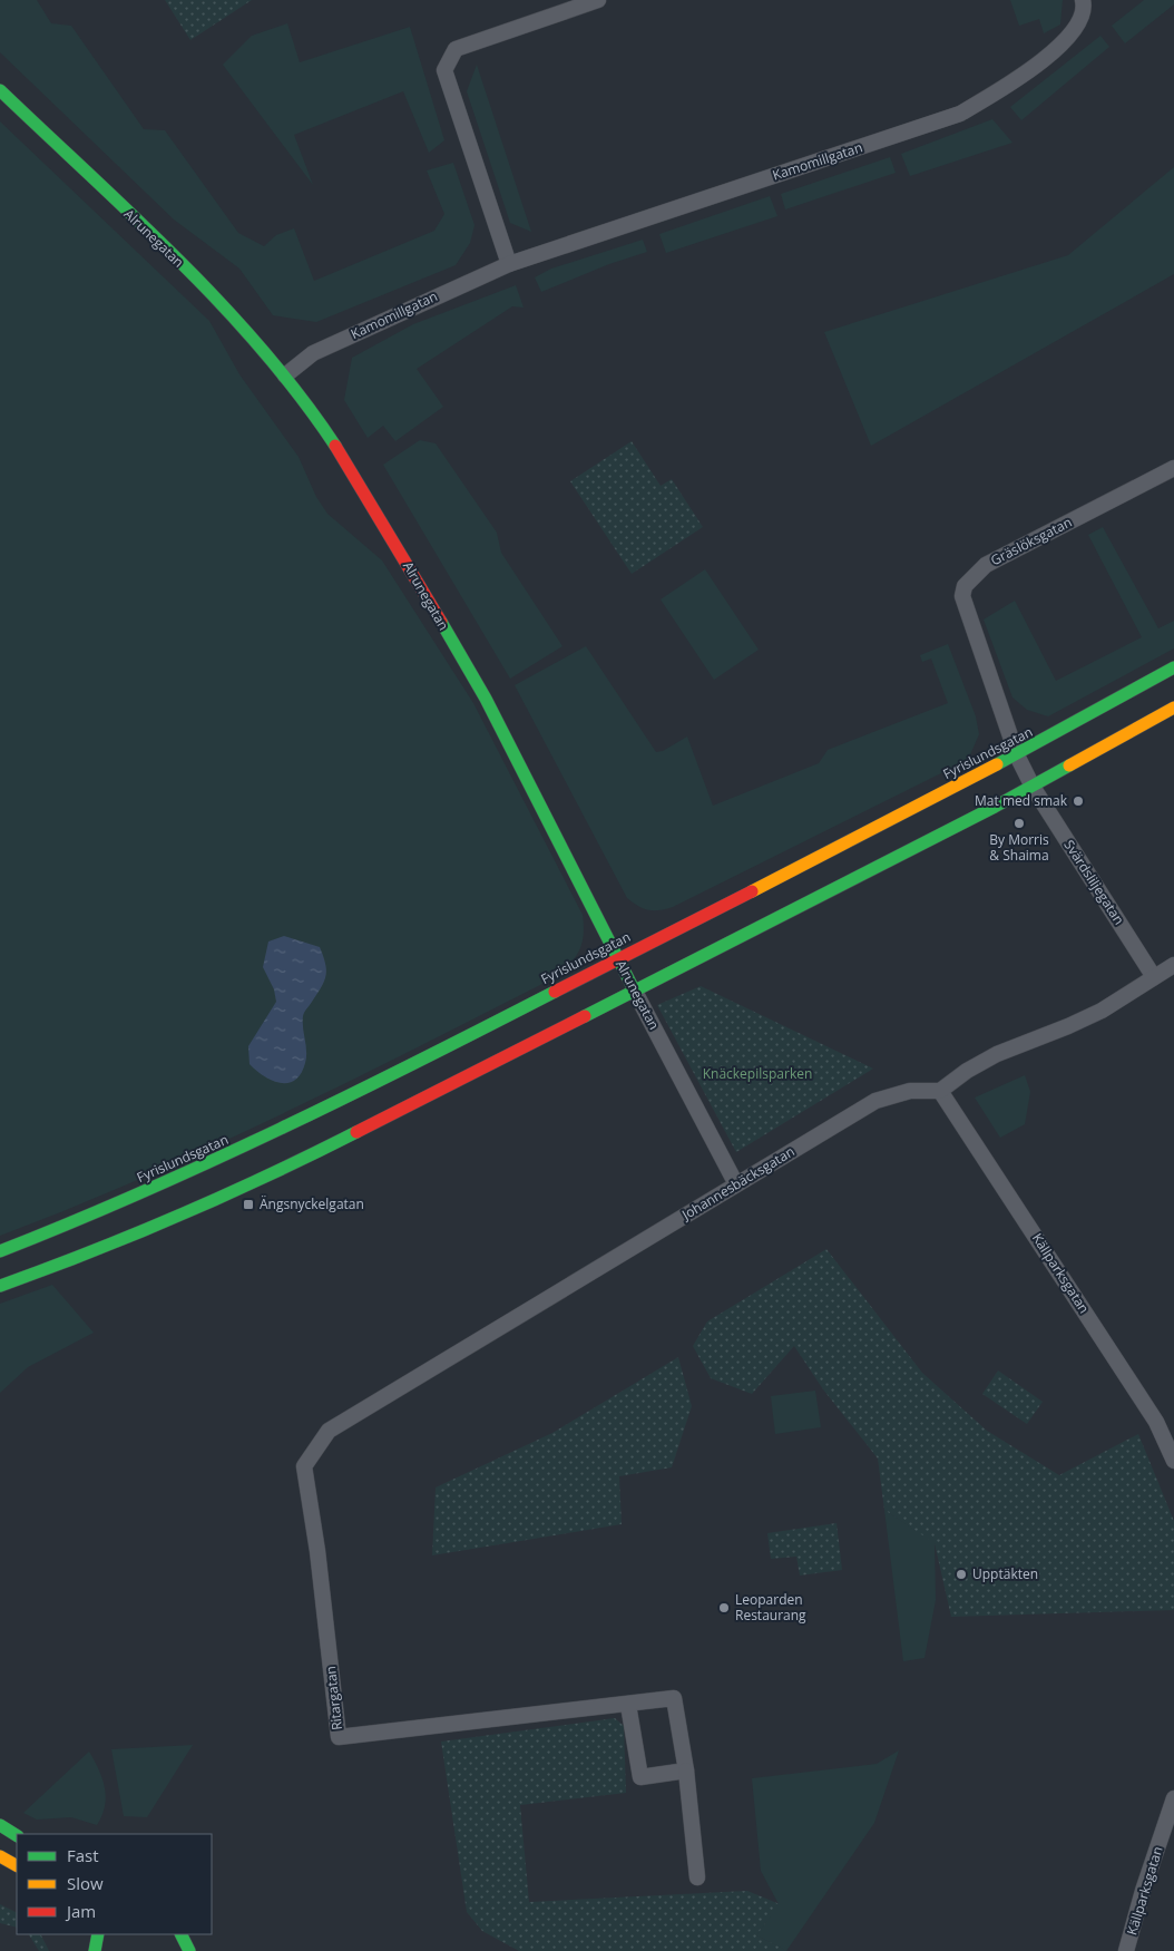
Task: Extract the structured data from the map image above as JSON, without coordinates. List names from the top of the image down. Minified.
{"streets":{"main road":["Alrunegatan","Fyrislundsgatan"],"street":["Kamomillgatan","Gräslöksgatan","Svärdsliljegatan","Johannesbäcksgatan","Källparksgatan","Ritargatan"]},"crossings":[["Kamomillgatan","Alrunegatan"],["Alrunegatan","Fyrislundsgatan"],["Alrunegatan","Johannesbäcksgatan"],["Gräslöksgatan","Fyrislundsgatan"],["Gräslöksgatan","Svärdsliljegatan"],["Johannesbäcksgatan","Källparksgatan"],["Johannesbäcksgatan","Ritargatan"]],"parks":["Knäckepilsparken"],"places":{"other":["Mat med smak","By Morris & Shaima","Upptäkten","Leoparden Restaurang"],"transit":["Ängsnyckelgatan"]},"legend":["Fast","Slow","Jam"]}
